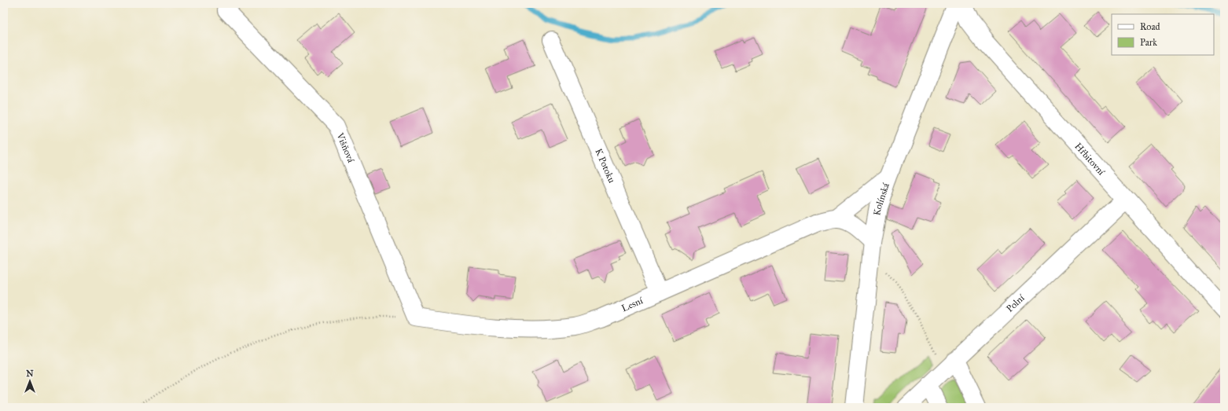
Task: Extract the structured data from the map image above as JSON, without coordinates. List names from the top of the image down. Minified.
{"streets":{"street":["Višňová","Hřbitovní","K Potoku","Kolínská","Polní","Lesní"]},"crossings":[["Višňová","Lesní"],["Hřbitovní","Polní"],["K Potoku","Lesní"],["Kolínská","Lesní"]],"legend":["Road","Park"],"north":"top"}
